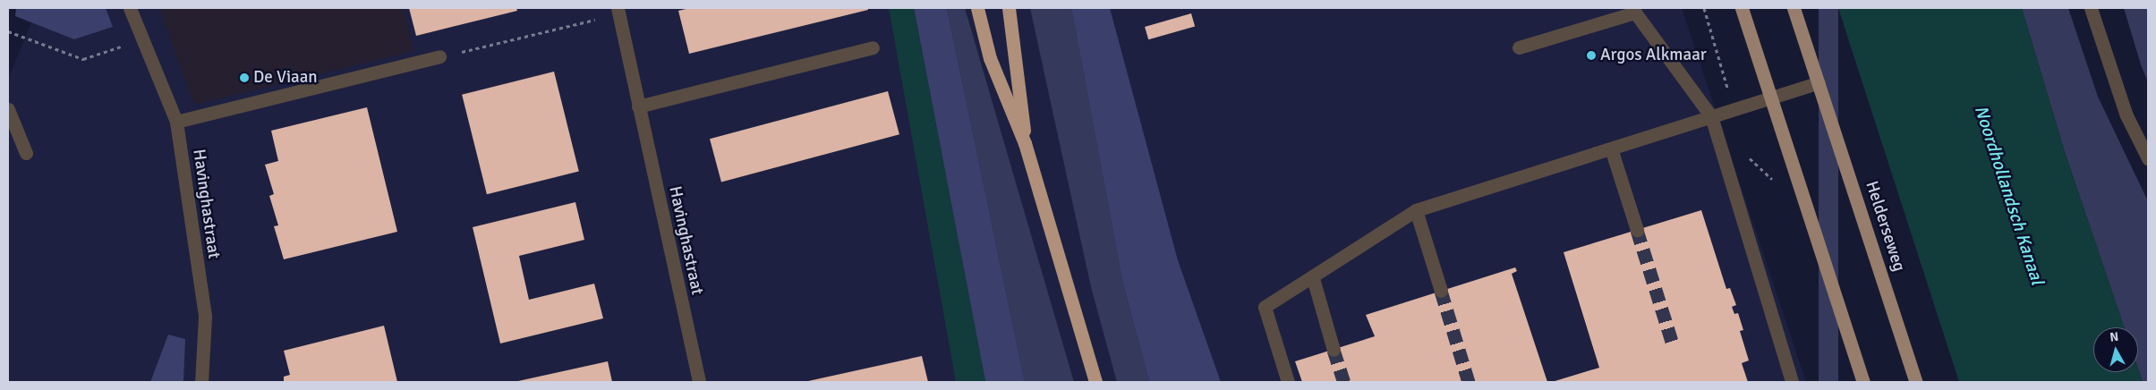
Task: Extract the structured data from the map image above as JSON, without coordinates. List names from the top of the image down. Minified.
{"streets":{"main road":["Helderseweg"],"street":["Havinghastraat"]},"water":["Noordhollandsch Kanaal"],"places":["Argos Alkmaar","De Viaan"],"north":"top"}
